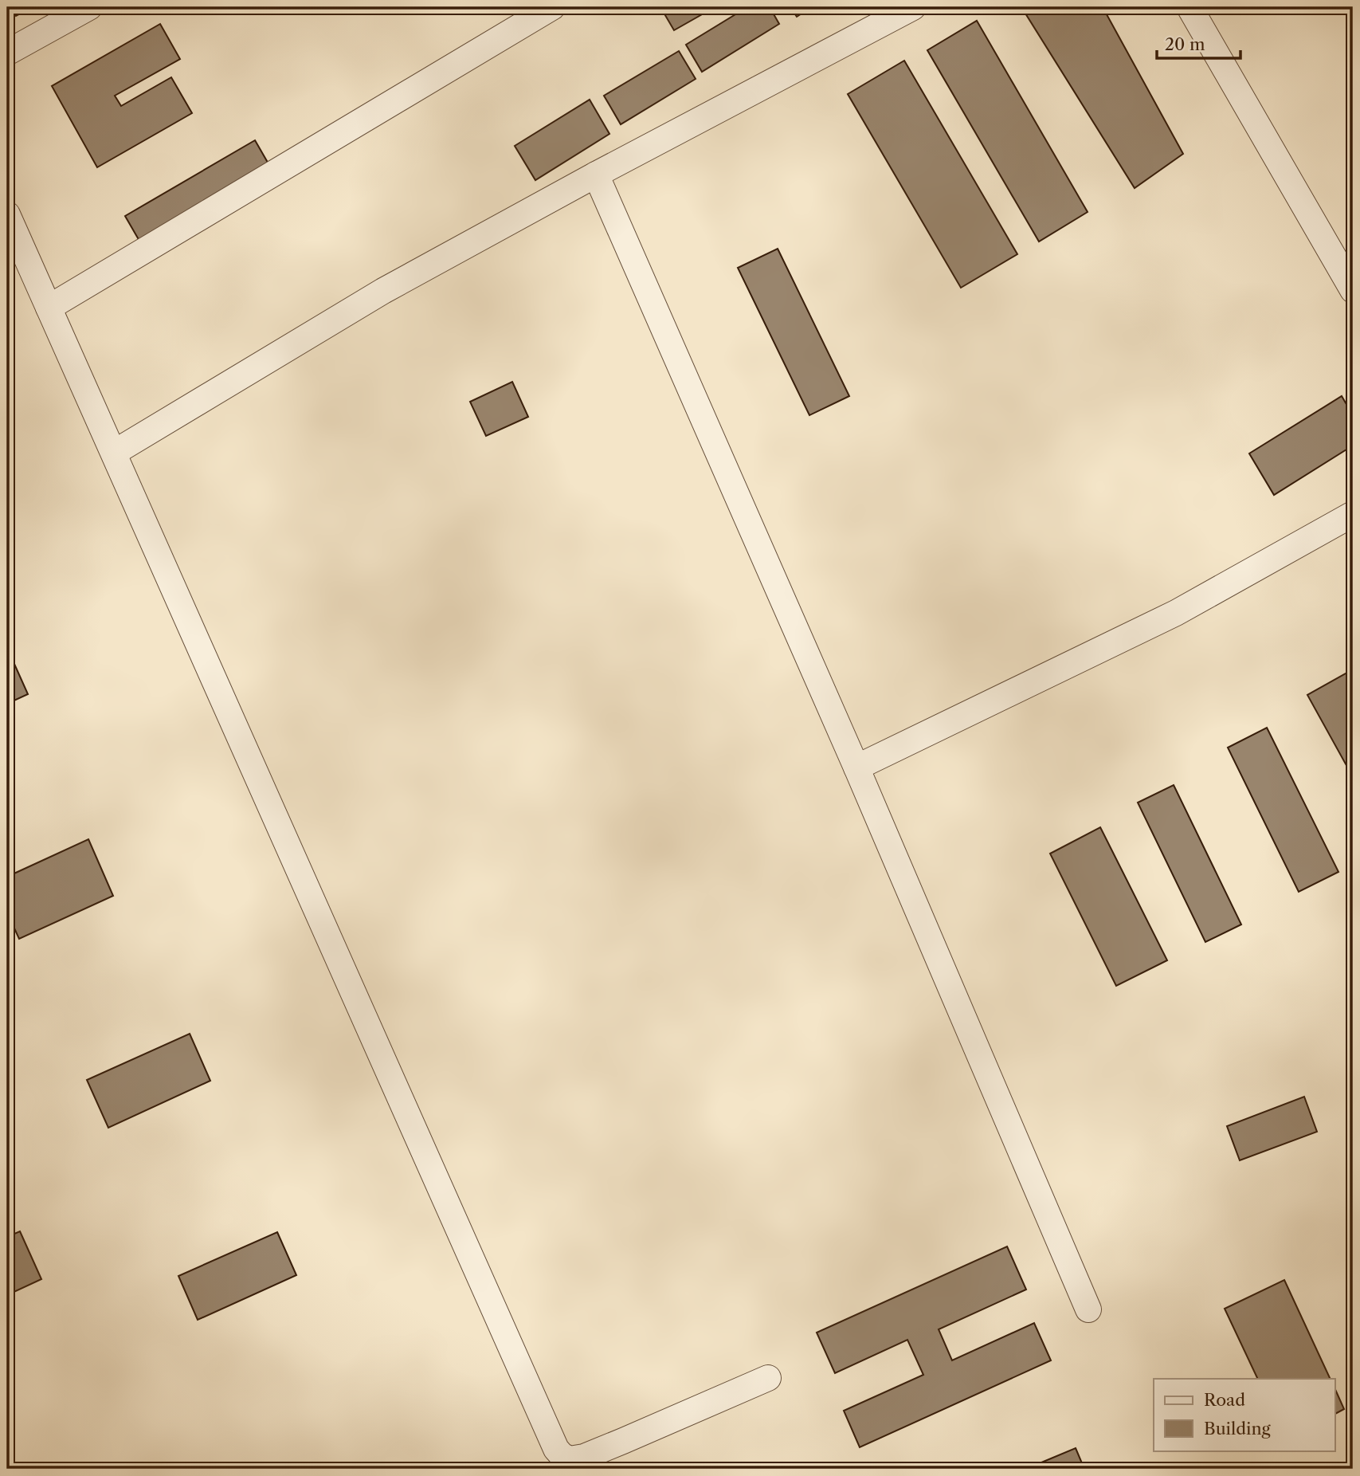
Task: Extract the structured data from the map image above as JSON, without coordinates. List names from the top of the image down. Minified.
{"legend":["Road","Building"],"scale_bar":"20 m"}
